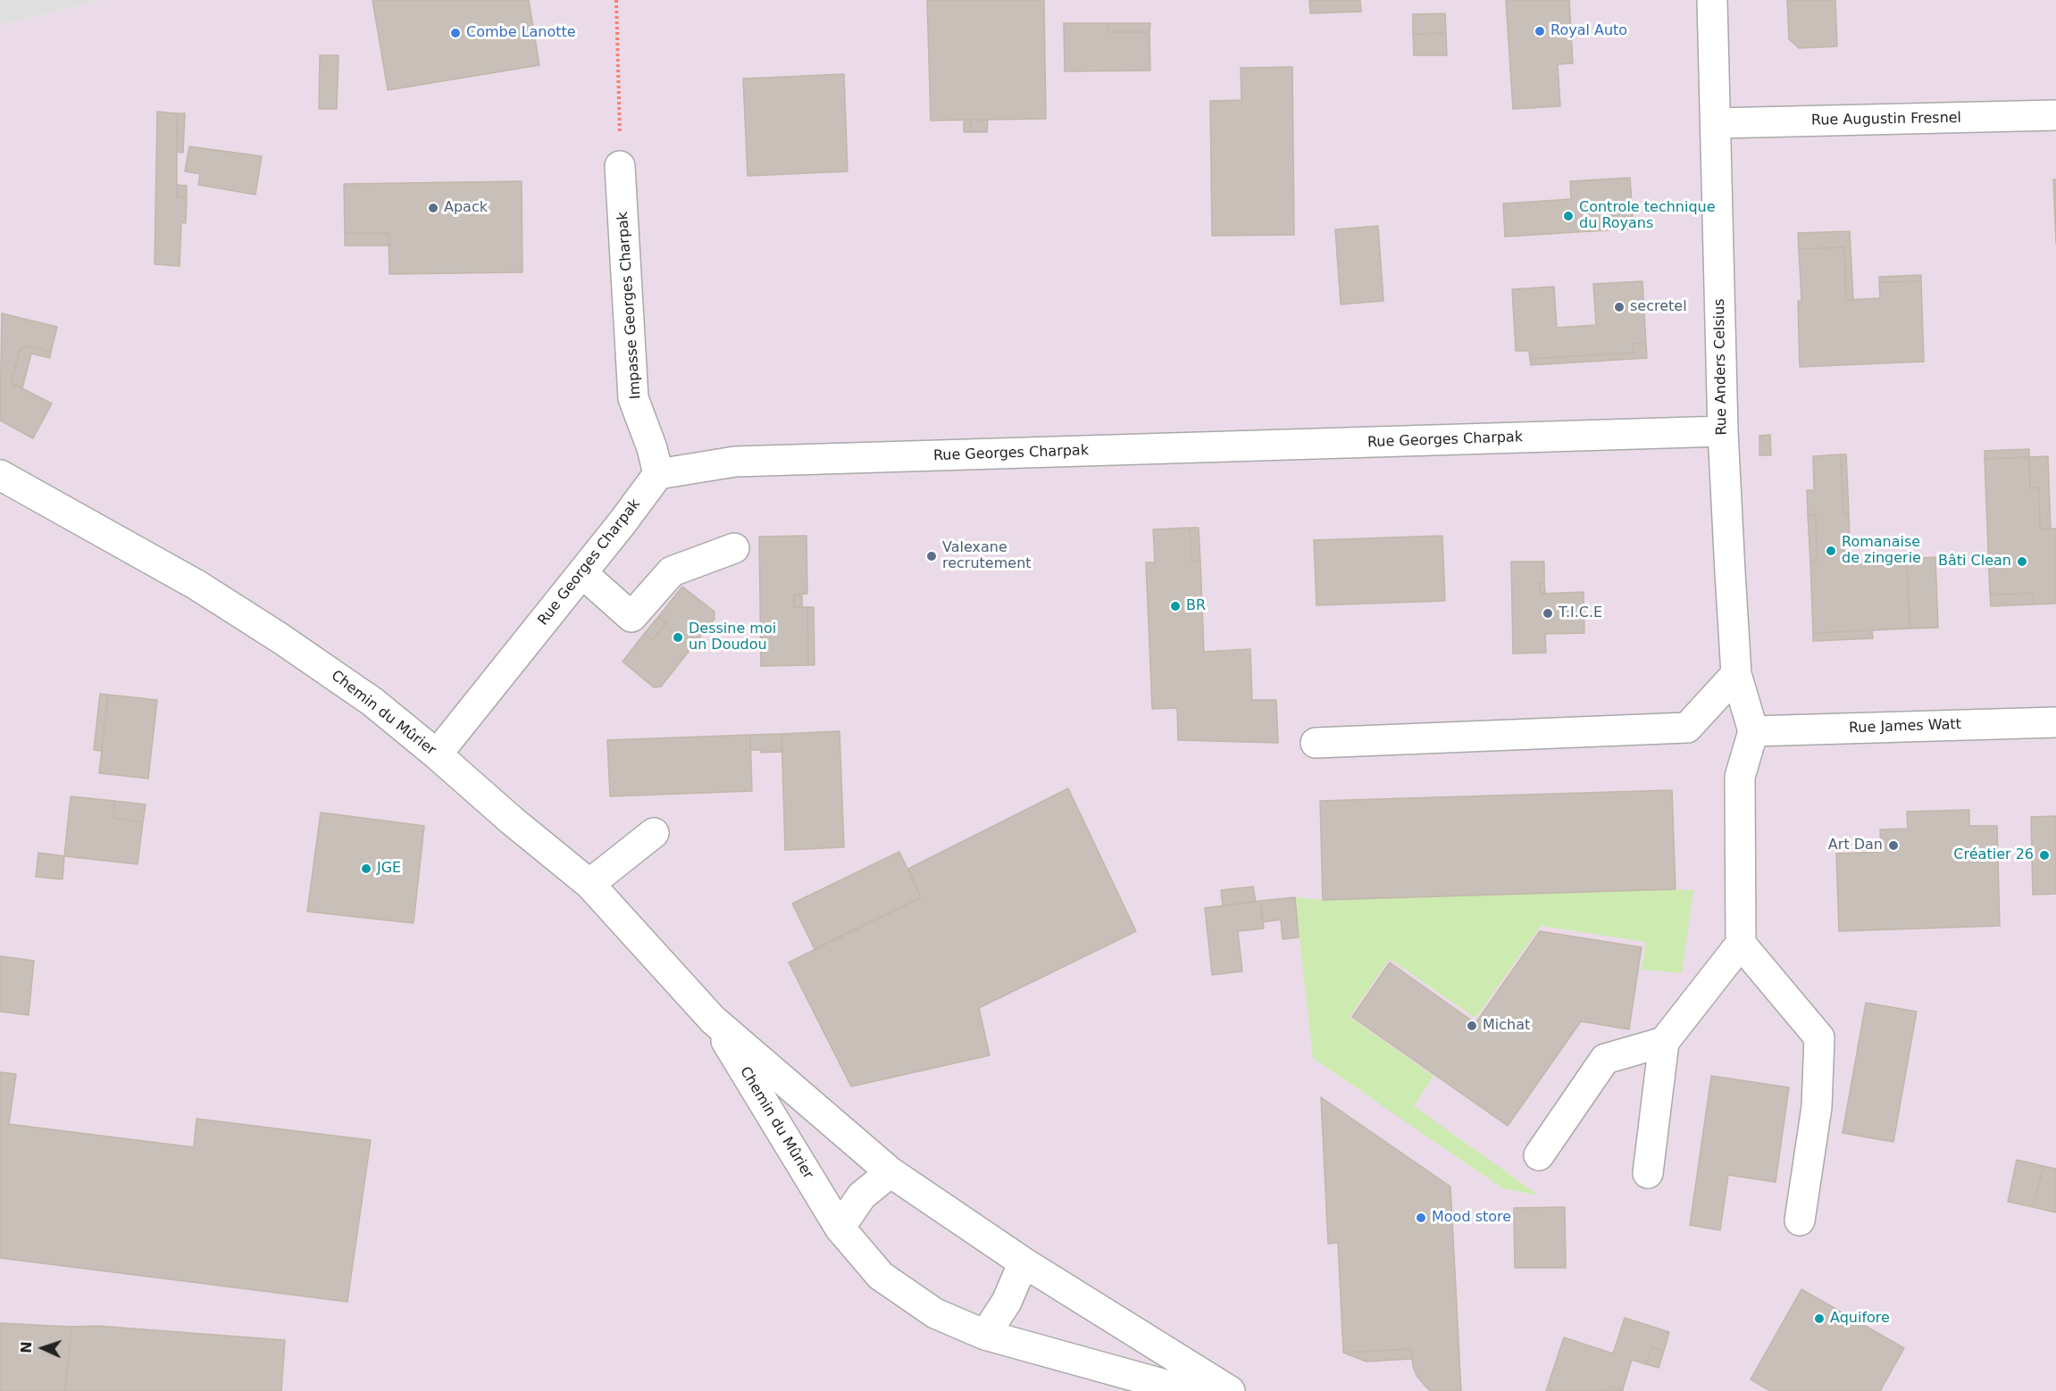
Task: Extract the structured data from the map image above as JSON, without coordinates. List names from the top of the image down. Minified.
{"streets":{"street":["Rue Augustin Fresnel","Impasse Georges Charpak","Rue Anders Celsius","Rue Georges Charpak","Chemin du Mûrier","Rue James Watt"]},"crossings":[["Rue Augustin Fresnel","Rue Anders Celsius"],["Impasse Georges Charpak","Rue Georges Charpak"],["Rue Anders Celsius","Rue Georges Charpak"],["Rue Anders Celsius","Rue James Watt"],["Rue Georges Charpak","Chemin du Mûrier"]],"places":["Royal Auto","Combe Lanotte","Apack","Controle technique du Royans","secretel","Romanaise de zingerie","Valexane recrutement","Bâti Clean","BR","T.I.C.E","Dessine moi un Doudou","Art Dan","Créatier 26","JGE","Michat","Mood store","Aquifore"],"north":"left"}
